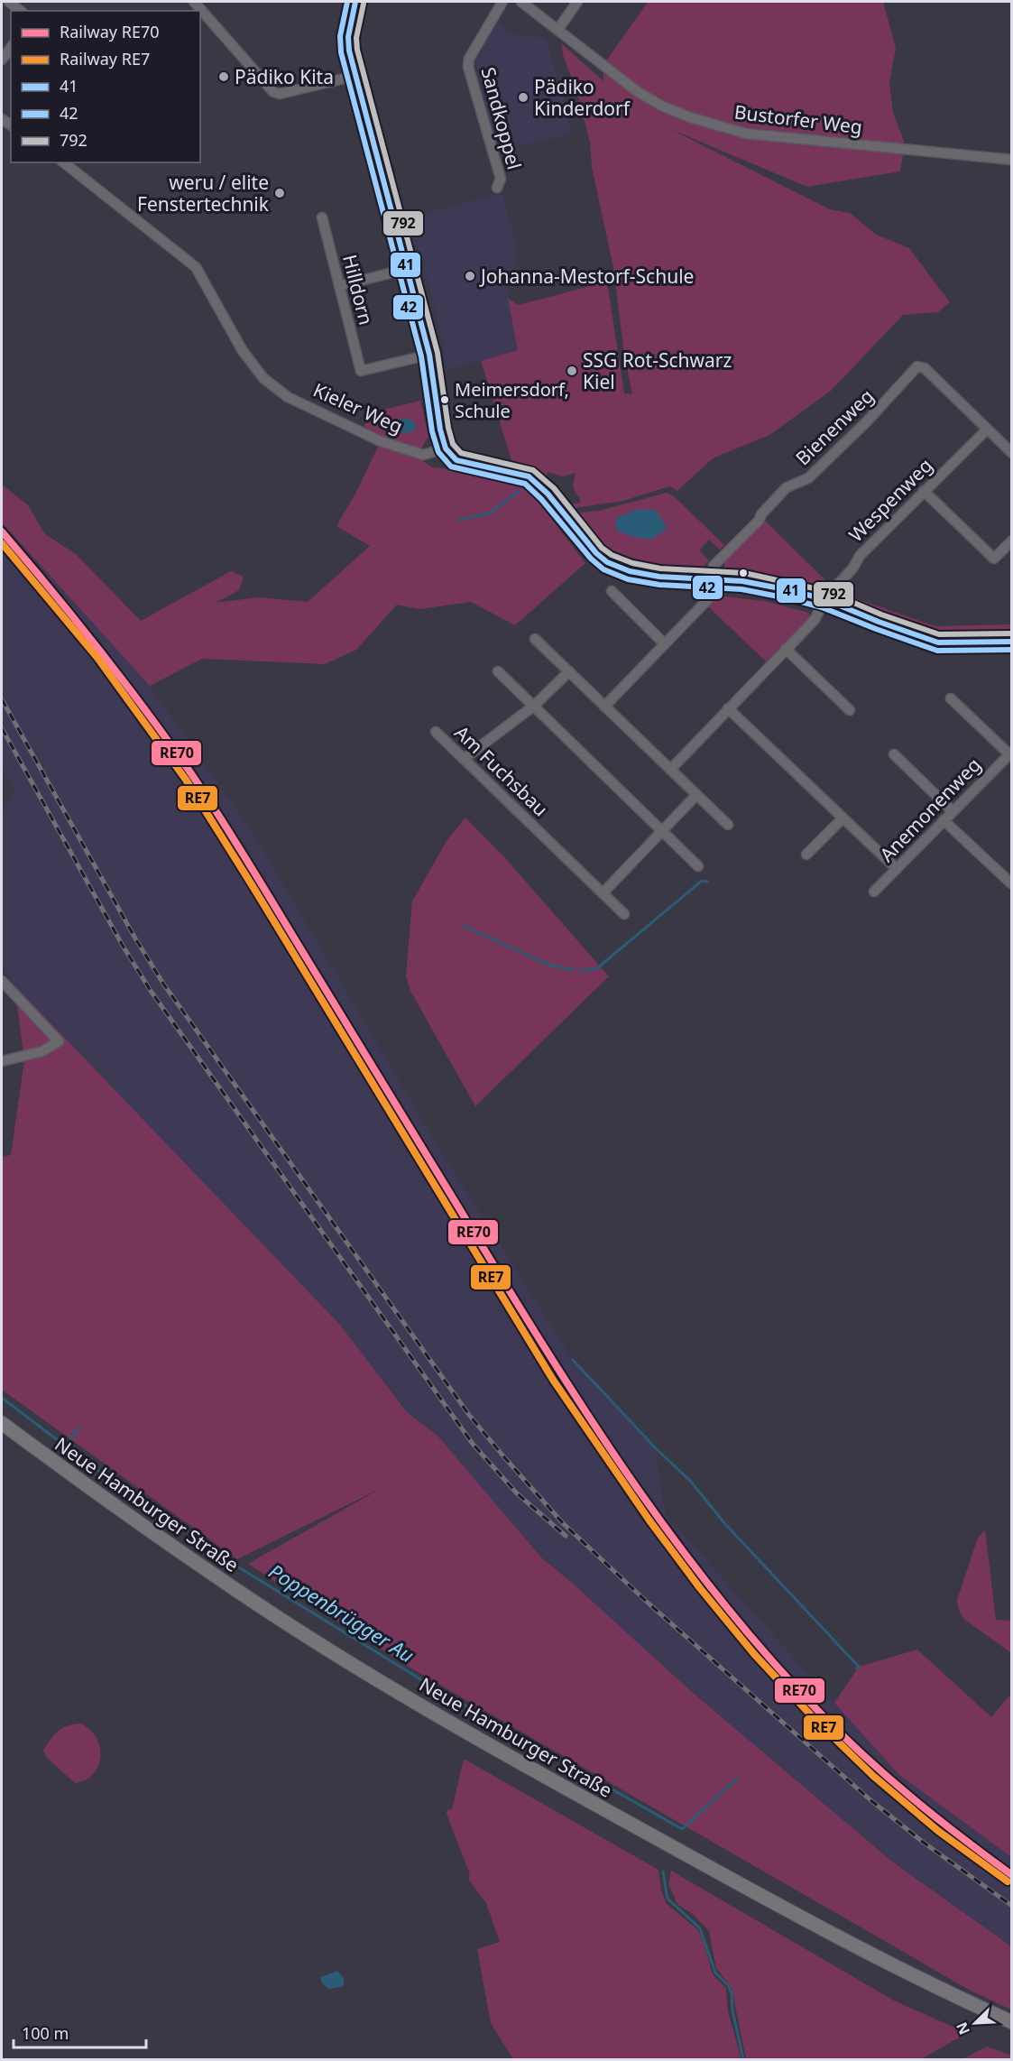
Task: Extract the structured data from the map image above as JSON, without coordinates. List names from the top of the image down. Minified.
{"streets":{"main road":["Neue Hamburger Straße"],"street":["Sandkoppel","Bustorfer Weg","Hilldorn","Kieler Weg","Bienenweg","Wespenweg","Am Fuchsbau","Anemonenweg"]},"crossings":[["Bienenweg","Wespenweg"]],"water":["Poppenbrügger Au"],"places":["Pädiko Kita","Pädiko Kinderdorf","weru / elite Fenstertechnik","Johanna-Mestorf-Schule","SSG Rot-Schwarz Kiel","Meimersdorf, Schule"],"lines":["transit line 41","transit line 42","transit line 792","rail line RE70","rail line RE7"],"legend":["Railway RE70","Railway RE7","41","42","792"],"scale_bar":"100 m","north":"bottom left"}
